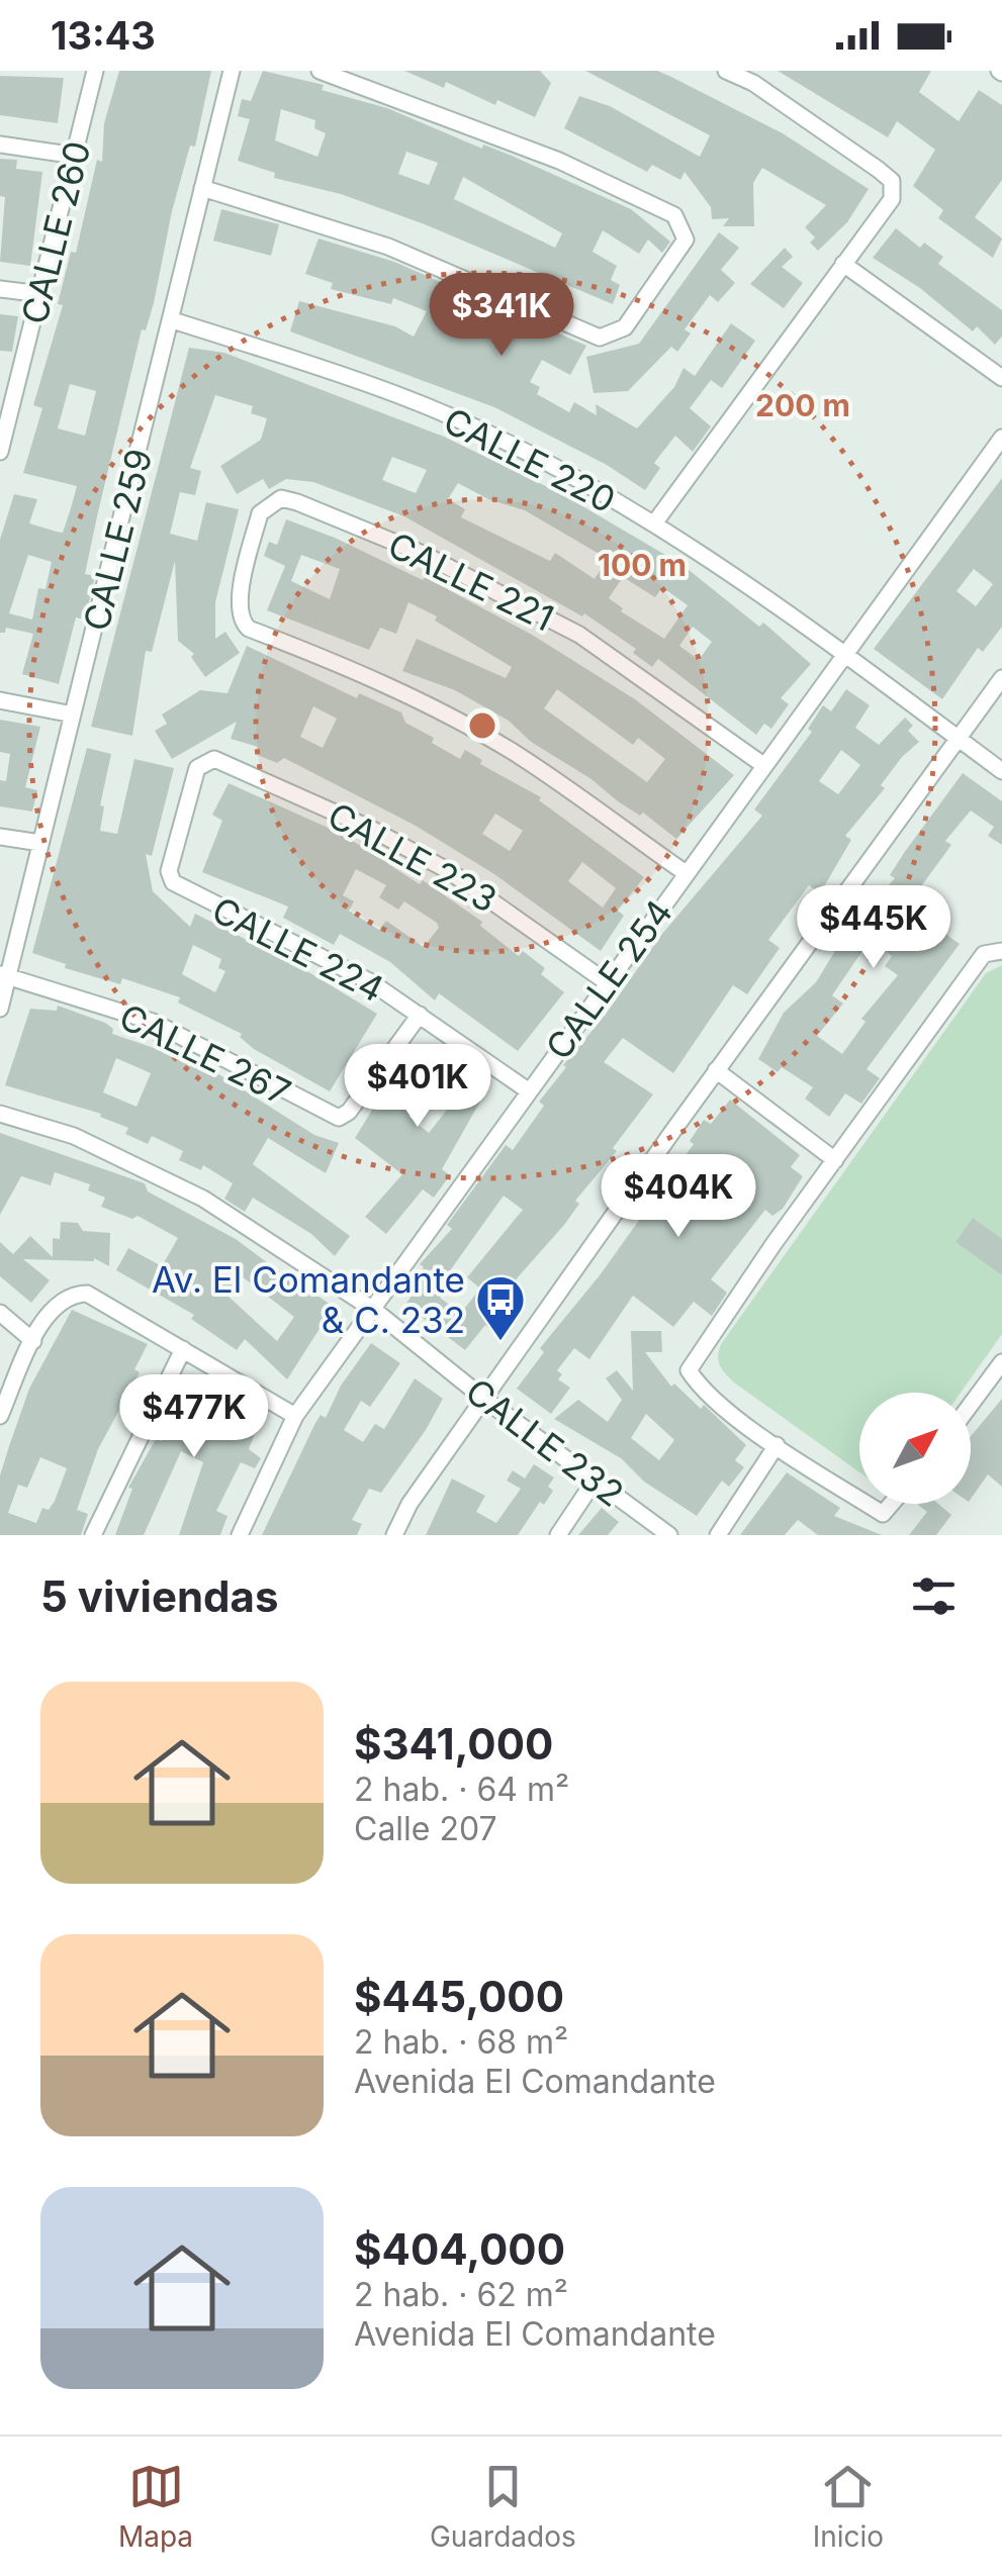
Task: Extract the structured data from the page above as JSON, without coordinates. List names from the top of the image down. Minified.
{"streets":{"street":["CALLE 260","CALLE 220","CALLE 259","CALLE 221","CALLE 223","CALLE 224","CALLE 254","CALLE 267","CALLE 232"]},"crossings":[["CALLE 220","CALLE 259"],["CALLE 220","CALLE 254"],["CALLE 259","CALLE 267"],["CALLE 221","CALLE 254"],["CALLE 223","CALLE 224"],["CALLE 223","CALLE 254"],["CALLE 224","CALLE 254"],["CALLE 224","CALLE 267"],["CALLE 254","CALLE 232"]],"places":{"bus stop":["Av. El Comandante & C. 232"]},"north":"top right","page":{"status":"13:43","price":["$341K","$445K","$401K","$404K","$477K"],"heading":"5 viviendas","list":[{"name":"$341,000","note":"2 hab. · 64 m² · Calle 207"},{"name":"$445,000","note":"2 hab. · 68 m² · Avenida El Comandante"},{"name":"$404,000","note":"2 hab. · 62 m² · Avenida El Comandante"}],"tabs":["Mapa","Guardados","Inicio"]},"rings":["200 m","100 m"]}
